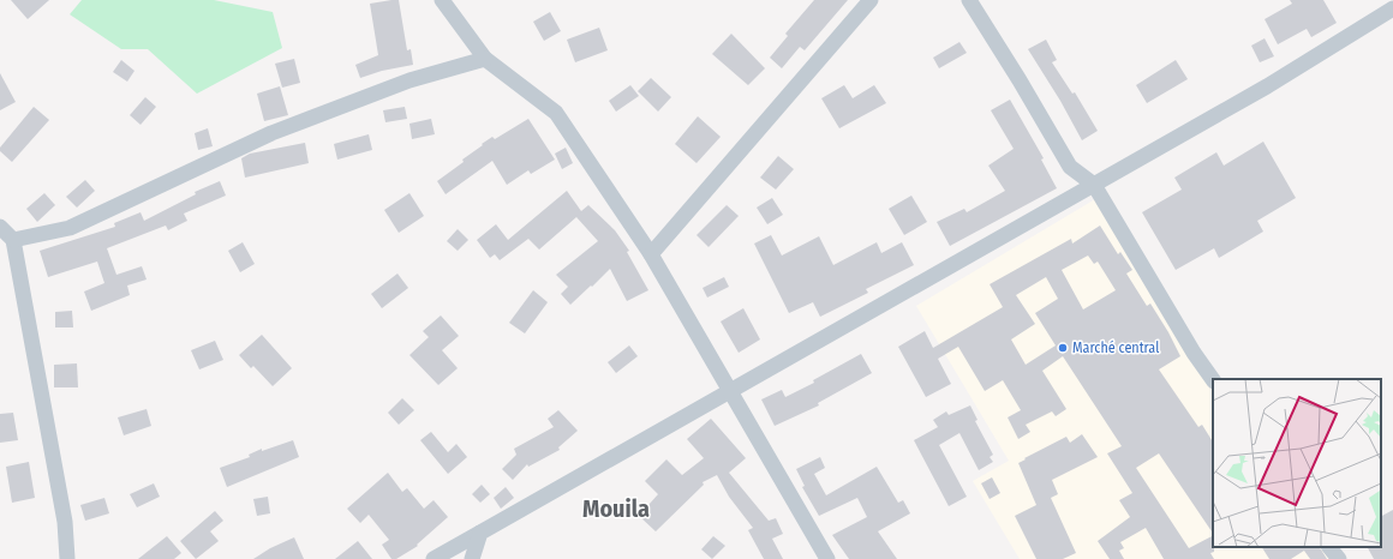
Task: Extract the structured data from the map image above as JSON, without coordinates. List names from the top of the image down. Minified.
{"districts":["Mouila"],"places":["Marché central"]}
